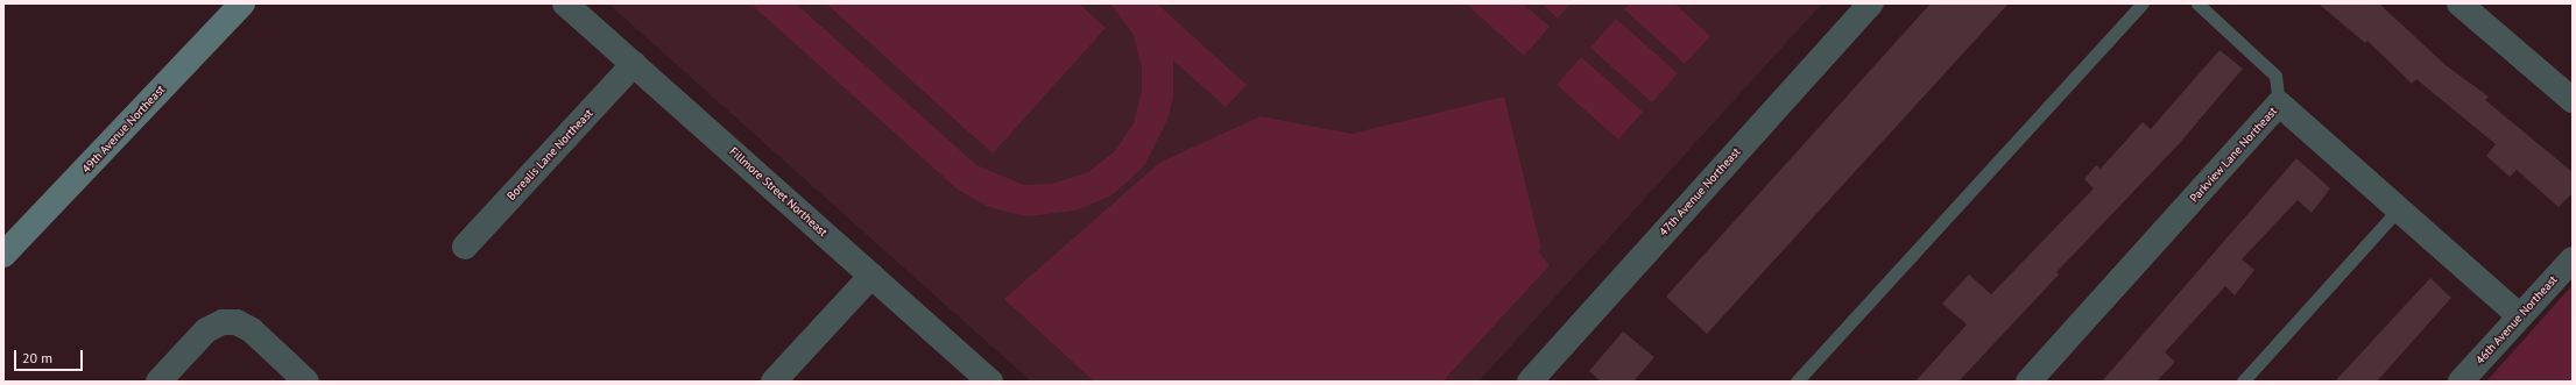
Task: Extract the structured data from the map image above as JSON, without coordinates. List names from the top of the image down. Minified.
{"streets":{"street":["49th Avenue Northeast","Borealis Lane Northeast","Parkview Lane Northeast","Fillmore Street Northeast","47th Avenue Northeast","46th Avenue Northeast"]},"crossings":[["Borealis Lane Northeast","Fillmore Street Northeast"],["Parkview Lane Northeast","46th Avenue Northeast"]],"scale_bar":"20 m"}
